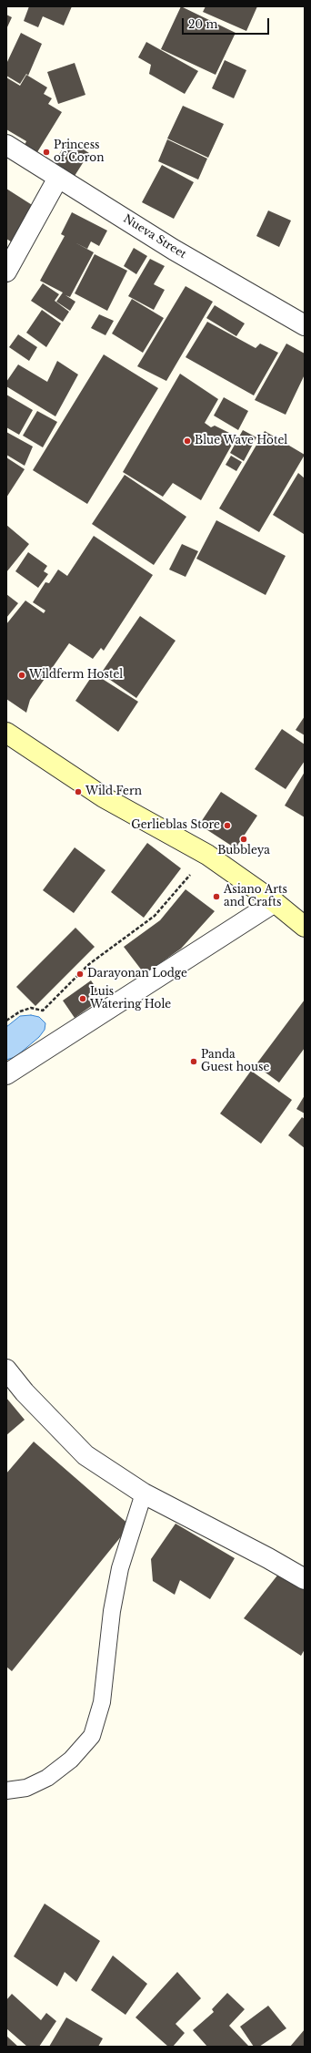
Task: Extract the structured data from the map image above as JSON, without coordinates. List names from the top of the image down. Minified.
{"streets":{"street":["Nueva Street"]},"places":["Princess of Coron","Blue Wave Hotel","Wildferm Hostel","Wild Fern","Gerlieblas Store","Bubbleya","Asiano Arts and Crafts","Darayonan Lodge","Luis Watering Hole","Panda Guest house"],"scale_bar":"20 m"}
